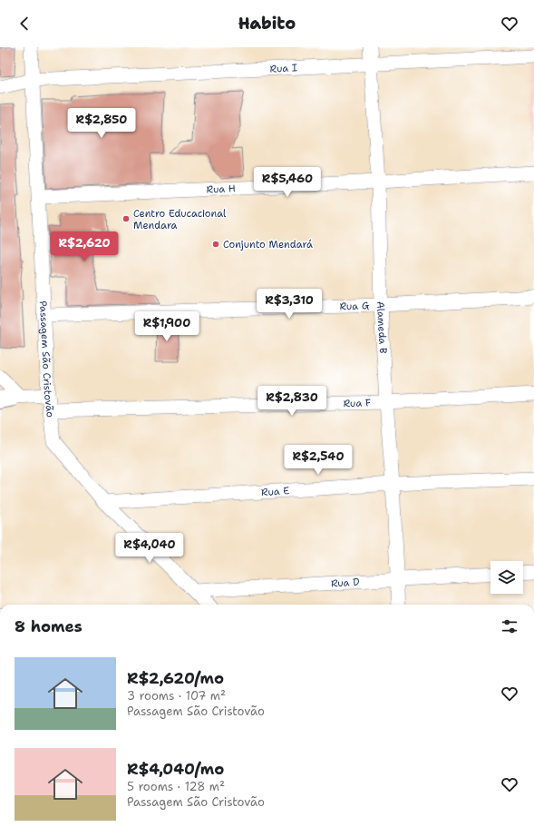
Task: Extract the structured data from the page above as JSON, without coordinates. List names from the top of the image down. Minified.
{"streets":{"street":["Rua I","Rua H","Rua G","Alameda B","Passagem São Cristovão","Rua F","Rua E","Rua D"]},"crossings":[["Rua I","Alameda B"],["Rua I","Passagem São Cristovão"],["Rua H","Alameda B"],["Rua H","Passagem São Cristovão"],["Rua G","Alameda B"],["Rua G","Passagem São Cristovão"],["Alameda B","Rua F"],["Alameda B","Rua E"],["Alameda B","Rua D"],["Passagem São Cristovão","Rua F"],["Passagem São Cristovão","Rua E"],["Passagem São Cristovão","Rua D"]],"places":["Centro Educacional Mendara","Conjunto Mendará"],"page":{"header":"Habito","price":["R$2,850","R$5,460","R$2,620","R$3,310","R$1,900","R$2,830","R$2,540","R$4,040"],"heading":"8 homes","list":[{"name":"R$2,620/mo","note":"3 rooms · 107 m² · Passagem São Cristovão"},{"name":"R$4,040/mo","note":"5 rooms · 128 m² · Passagem São Cristovão"}]}}
